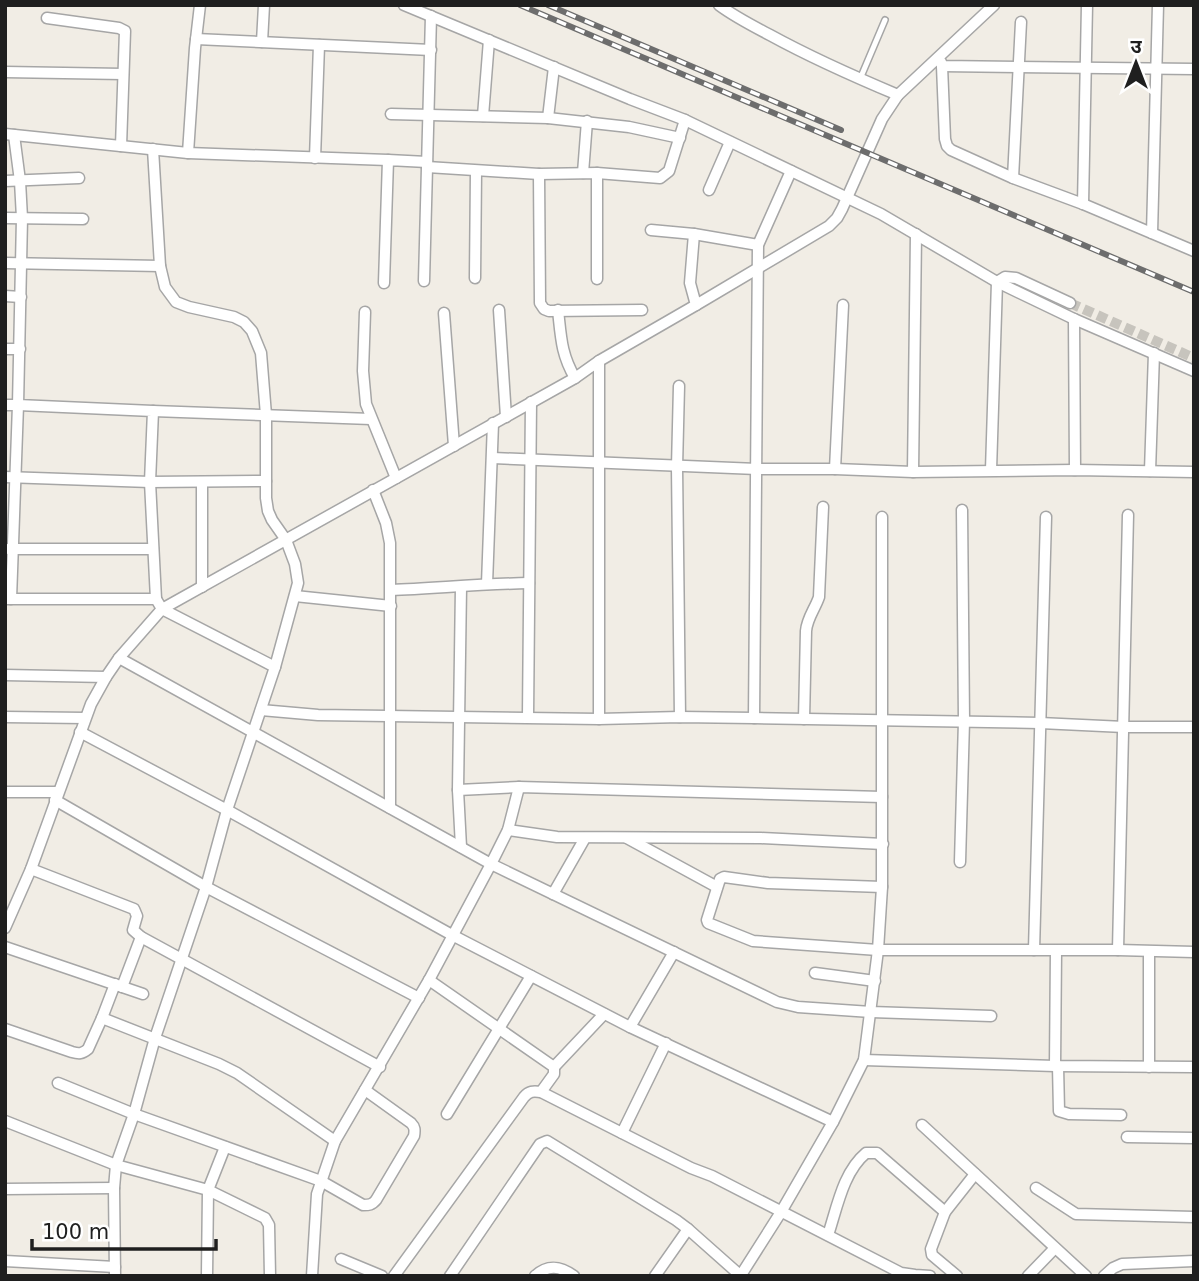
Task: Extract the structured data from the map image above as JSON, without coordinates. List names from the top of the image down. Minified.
{"scale_bar":"100 m","north":"top"}
